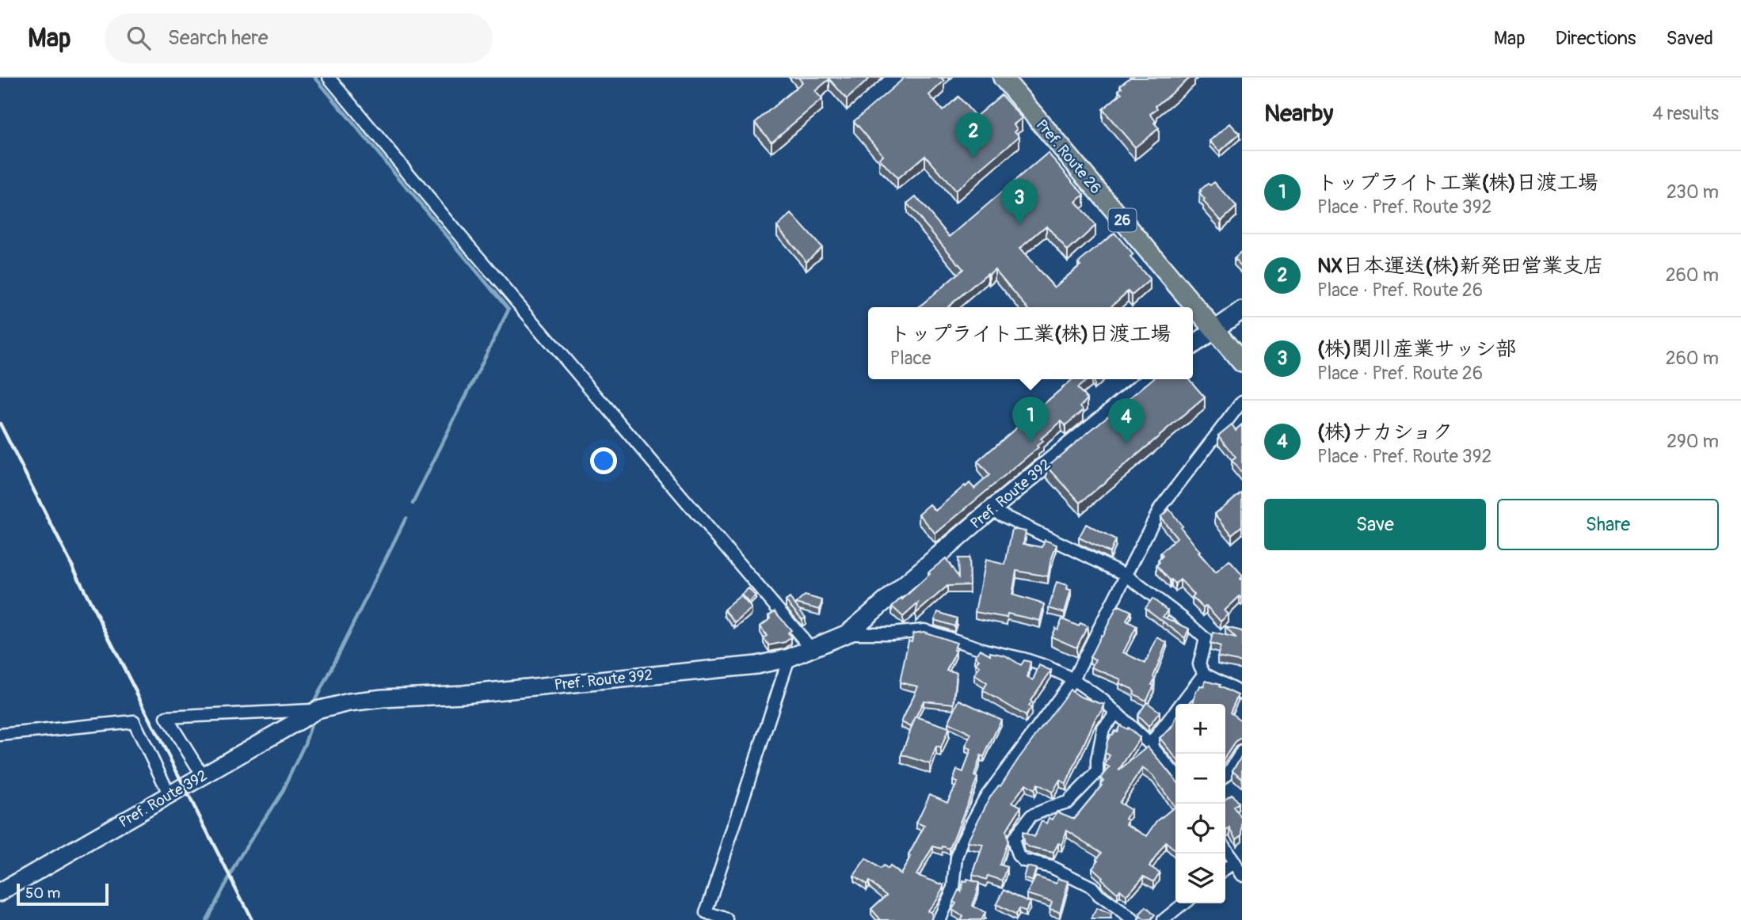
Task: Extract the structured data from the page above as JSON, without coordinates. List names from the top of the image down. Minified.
{"streets":{"main road":["Pref. Route 26","26","Pref. Route 392"]},"scale_bar":"50 m","page":{"header":"Map","search":"Search here","nav":["Map","Directions","Saved"],"heading":["Nearby","4 results"],"pins":["2","3","1","4"],"list":[{"mark":"1","name":"トップライト工業(株)日渡工場","note":"Place · Pref. Route 392","value":"230 m"},{"mark":"2","name":"NX日本運送(株)新発田営業支店","note":"Place · Pref. Route 26","value":"260 m"},{"mark":"3","name":"(株)関川産業サッシ部","note":"Place · Pref. Route 26","value":"260 m"},{"mark":"4","name":"(株)ナカショク","note":"Place · Pref. Route 392","value":"290 m"}],"popup":["トップライト工業(株)日渡工場","Place"],"buttons":["Save","Share"],"map_buttons":["+","−"],"scale":"50 m"}}
